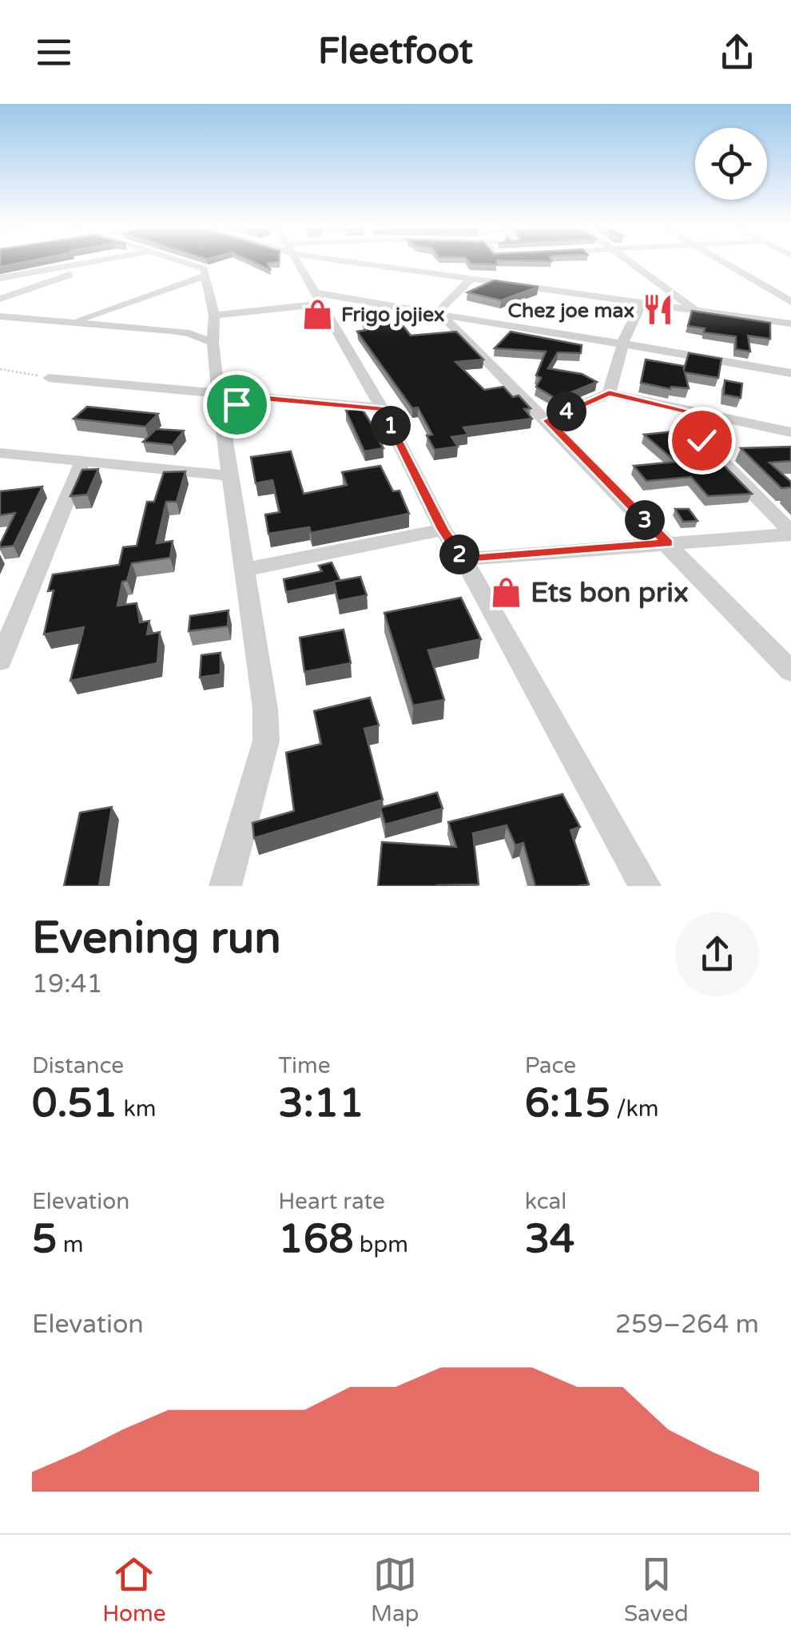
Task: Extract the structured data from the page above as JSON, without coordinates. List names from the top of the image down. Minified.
{"places":{"restaurant":["Chez joe max"],"shop":["Frigo jojiex","Ets bon prix"]},"page":{"header":"Fleetfoot","pins":["4","1","3","2"],"heading":["Evening run","19:41"],"stats":[["Distance","0.51 km"],["Time","3:11"],["Pace","6:15 /km"],["Elevation","5 m"],["Heart rate","168 bpm"],["kcal","34"]],"chart":["Elevation","259–264 m"],"tabs":["Home","Map","Saved"]}}
